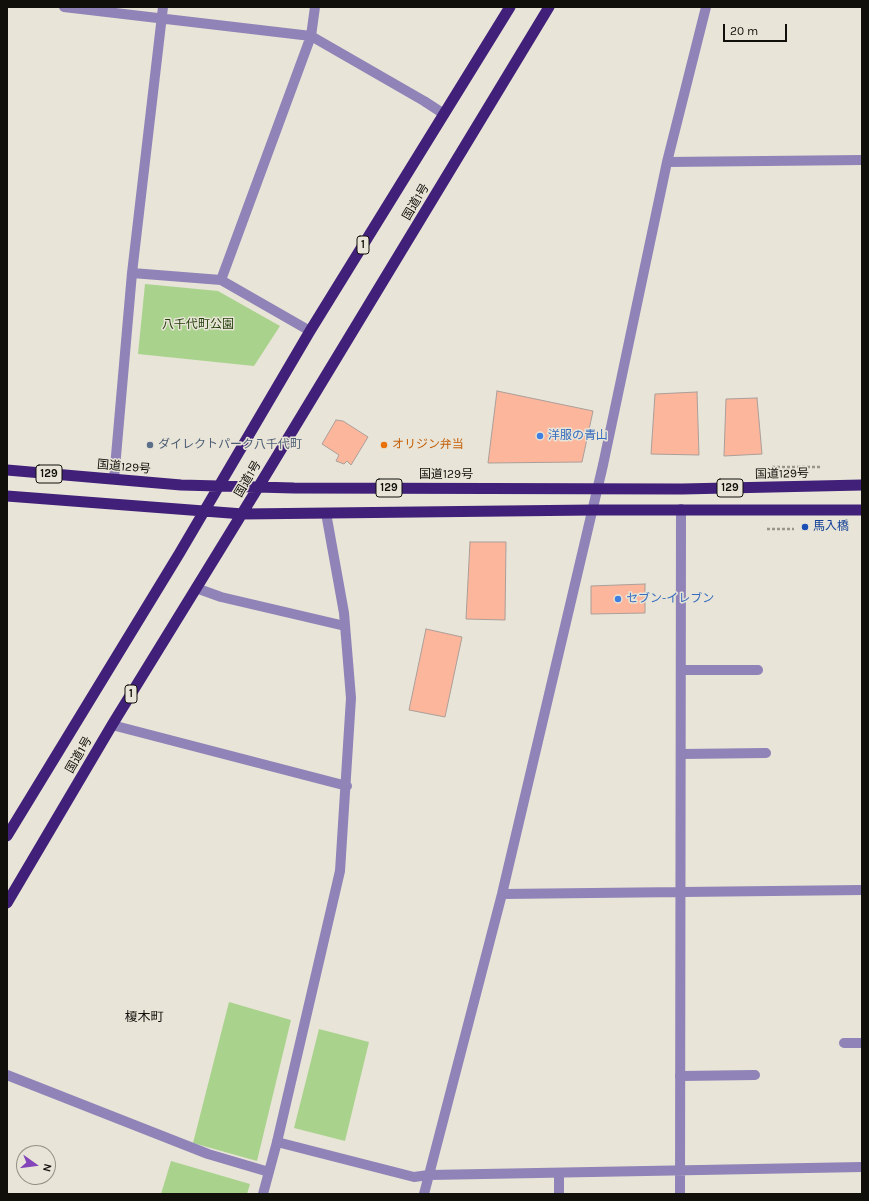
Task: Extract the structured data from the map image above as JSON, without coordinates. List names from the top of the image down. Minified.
{"streets":{"highway":["国道1号","1","国道129号","129"]},"crossings":[["国道1号","国道129号"],["国道1号","129"]],"districts":["榎木町"],"parks":["八千代町公園"],"places":["洋服の青山","ダイレクトパーク八千代町","オリジン弁当","馬入橋","セブン-イレブン"],"scale_bar":"20 m","north":"right"}
